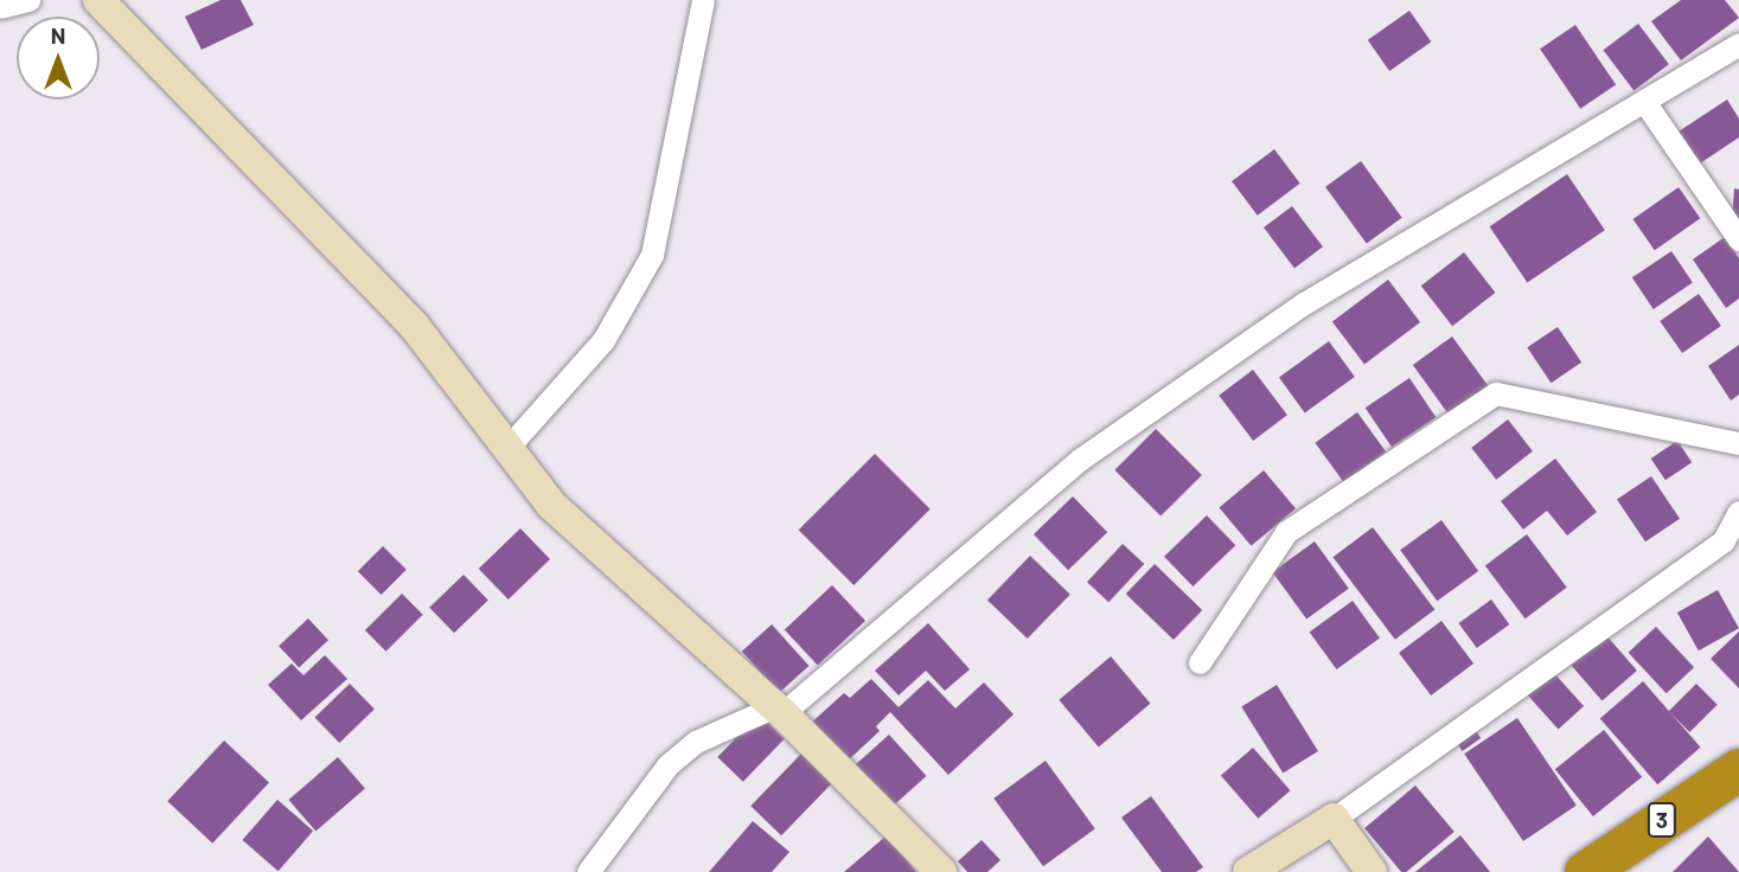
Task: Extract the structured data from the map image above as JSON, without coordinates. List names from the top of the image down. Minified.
{"streets":{"highway":["3"]},"north":"top"}
